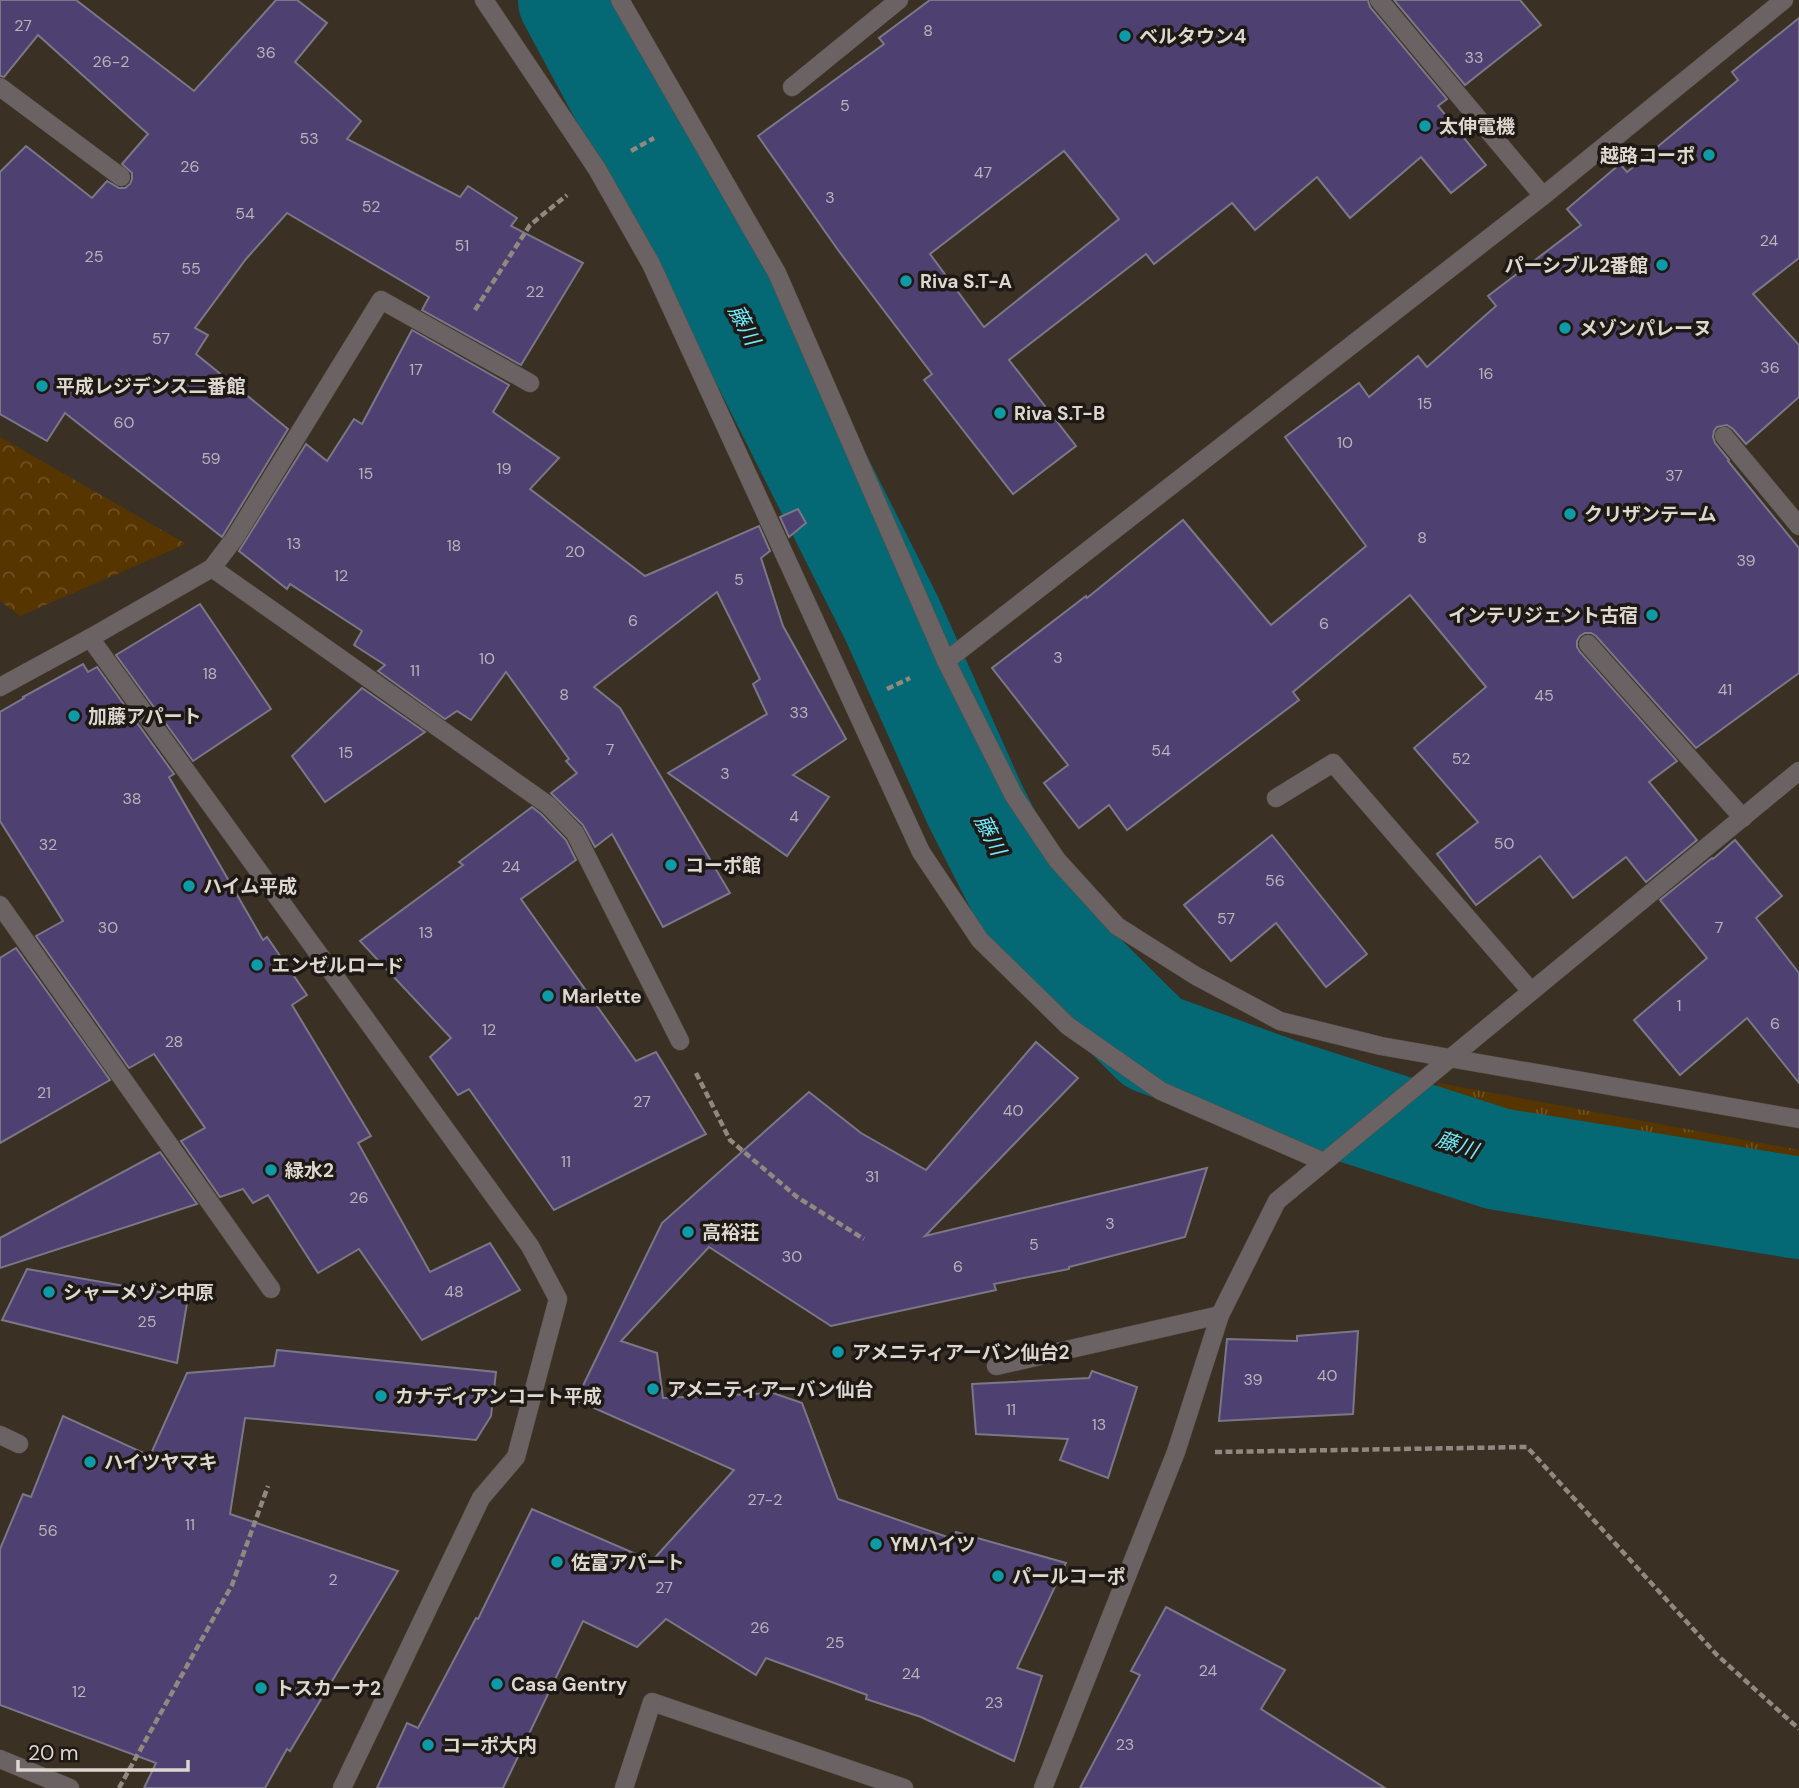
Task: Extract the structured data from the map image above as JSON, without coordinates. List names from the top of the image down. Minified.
{"water":["藤川"],"places":["ベルタウン4","太伸電機","越路コーポ","パーシブル2番館","Riva S.T-A","メゾンパレーヌ","平成レジデンス二番館","Riva S.T-B","クリザンテーム","インテリジェント古宿","加藤アパート","コーポ館","ハイム平成","エンゼルロード","Marlette","緑水2","高裕荘","シャーメゾン中原","アメニティアーバン仙台2","アメニティアーバン仙台","カナディアンコート平成","ハイツヤマキ","YMハイツ","佐富アパート","パールコーポ","Casa Gentry","トスカーナ2","コーポ大内"],"house_numbers":["27","8","36","33","26-2","5","53","26","47","3","52","54","24","51","25","55","22","57","36","17","16","15","60","10","59","19","15","37","8","13","18","20","39","12","5","6","6","3","10","11","18","41","8","45","33","7","54","15","52","3","38","4","50","32","24","56","57","30","7","13","1","6","12","28","21","27","40","11","31","26","3","5","30","6","48","25","40","39","11","13","27-2","11","56","2","27","26","25","24","24","12","23","23"],"scale_bar":"20 m"}
